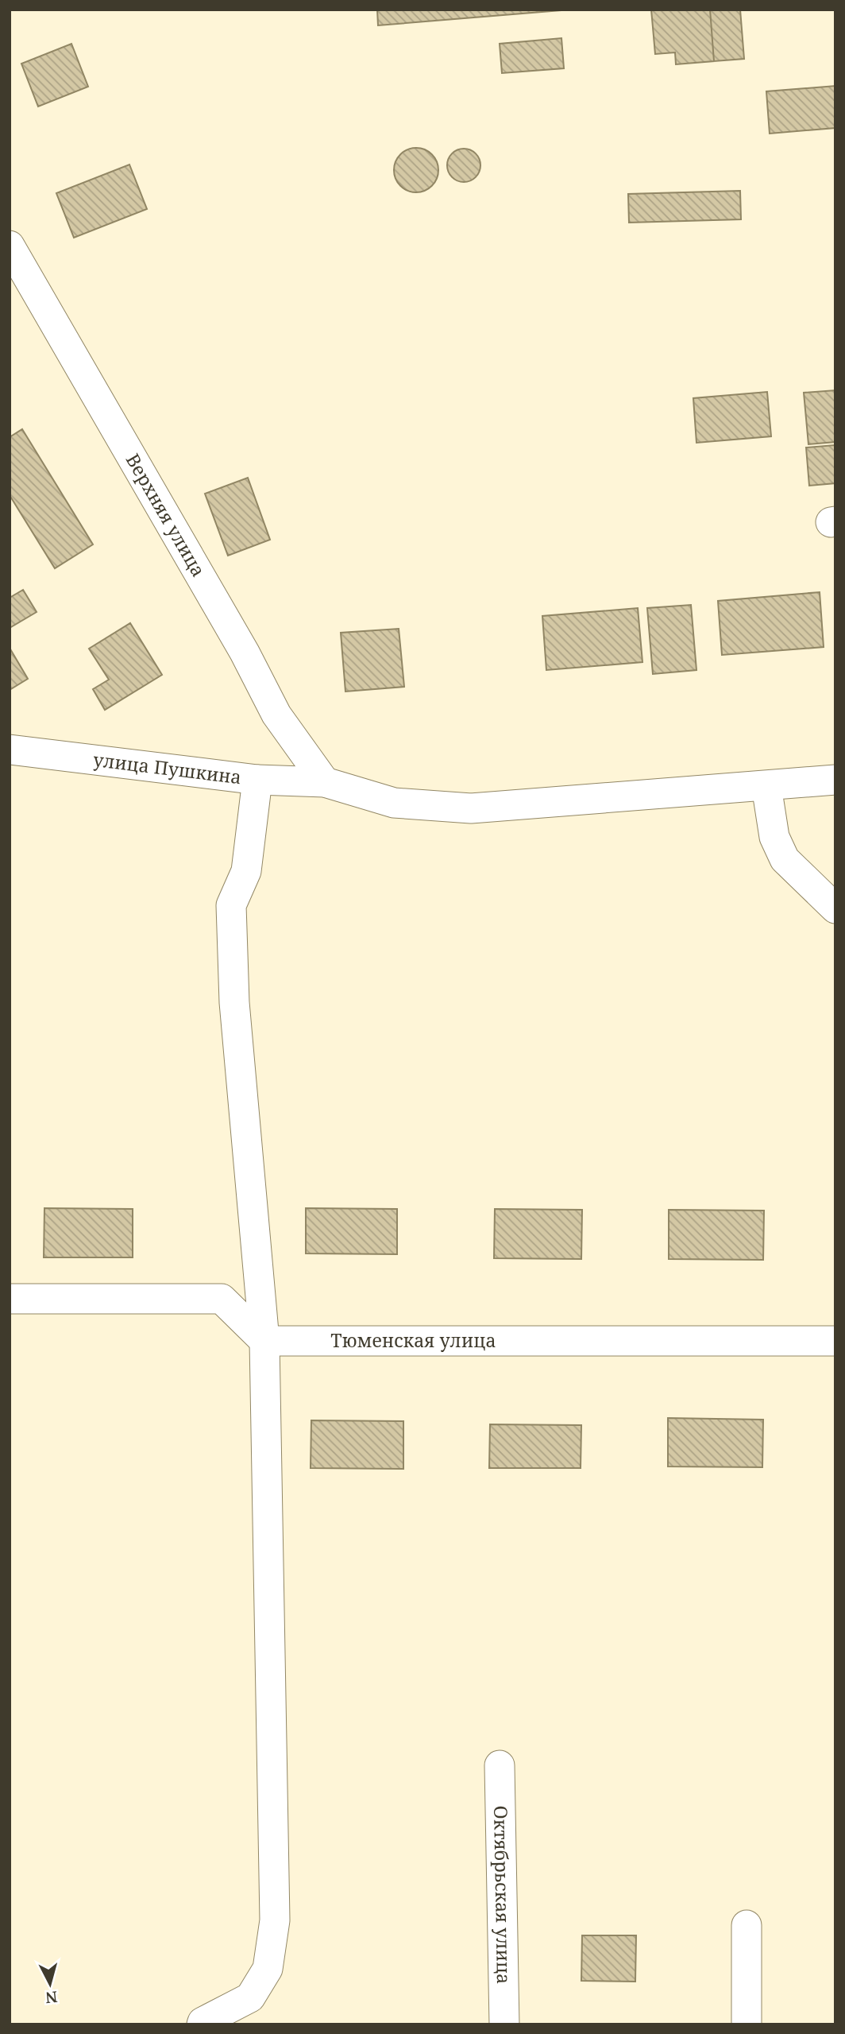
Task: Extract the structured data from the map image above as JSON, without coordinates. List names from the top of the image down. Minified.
{"streets":{"street":["Верхняя улица","улица Пушкина","Тюменская улица","Октябрьская улица"]},"crossings":[["Верхняя улица","улица Пушкина"]],"north":"bottom"}
